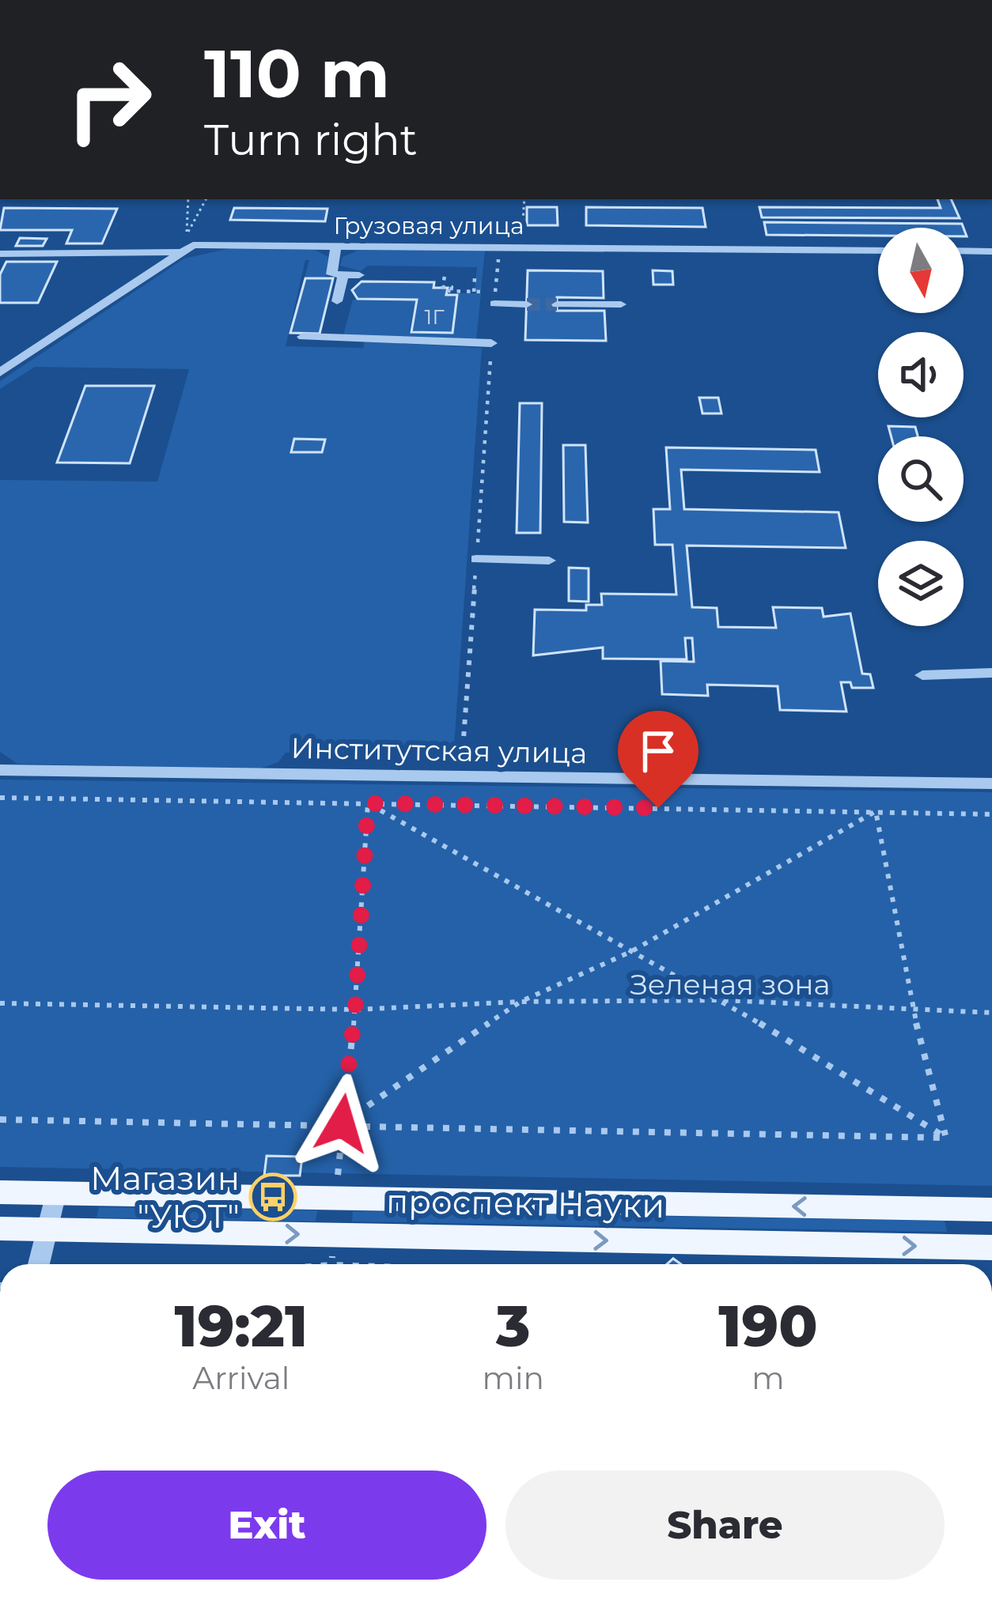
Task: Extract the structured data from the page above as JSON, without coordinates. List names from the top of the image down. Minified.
{"streets":{"main road":["проспект Науки"],"street":["Грузовая улица","Институтская улица"]},"parks":["Зеленая зона"],"places":{"bus stop":["Магазин \"УЮТ\""]},"house_numbers":["1Г"],"north":"bottom","page":{"turn":["110 m","Turn right"],"eta":["19:21","Arrival","3","min","190","m"],"buttons":["Exit","Share"]}}
